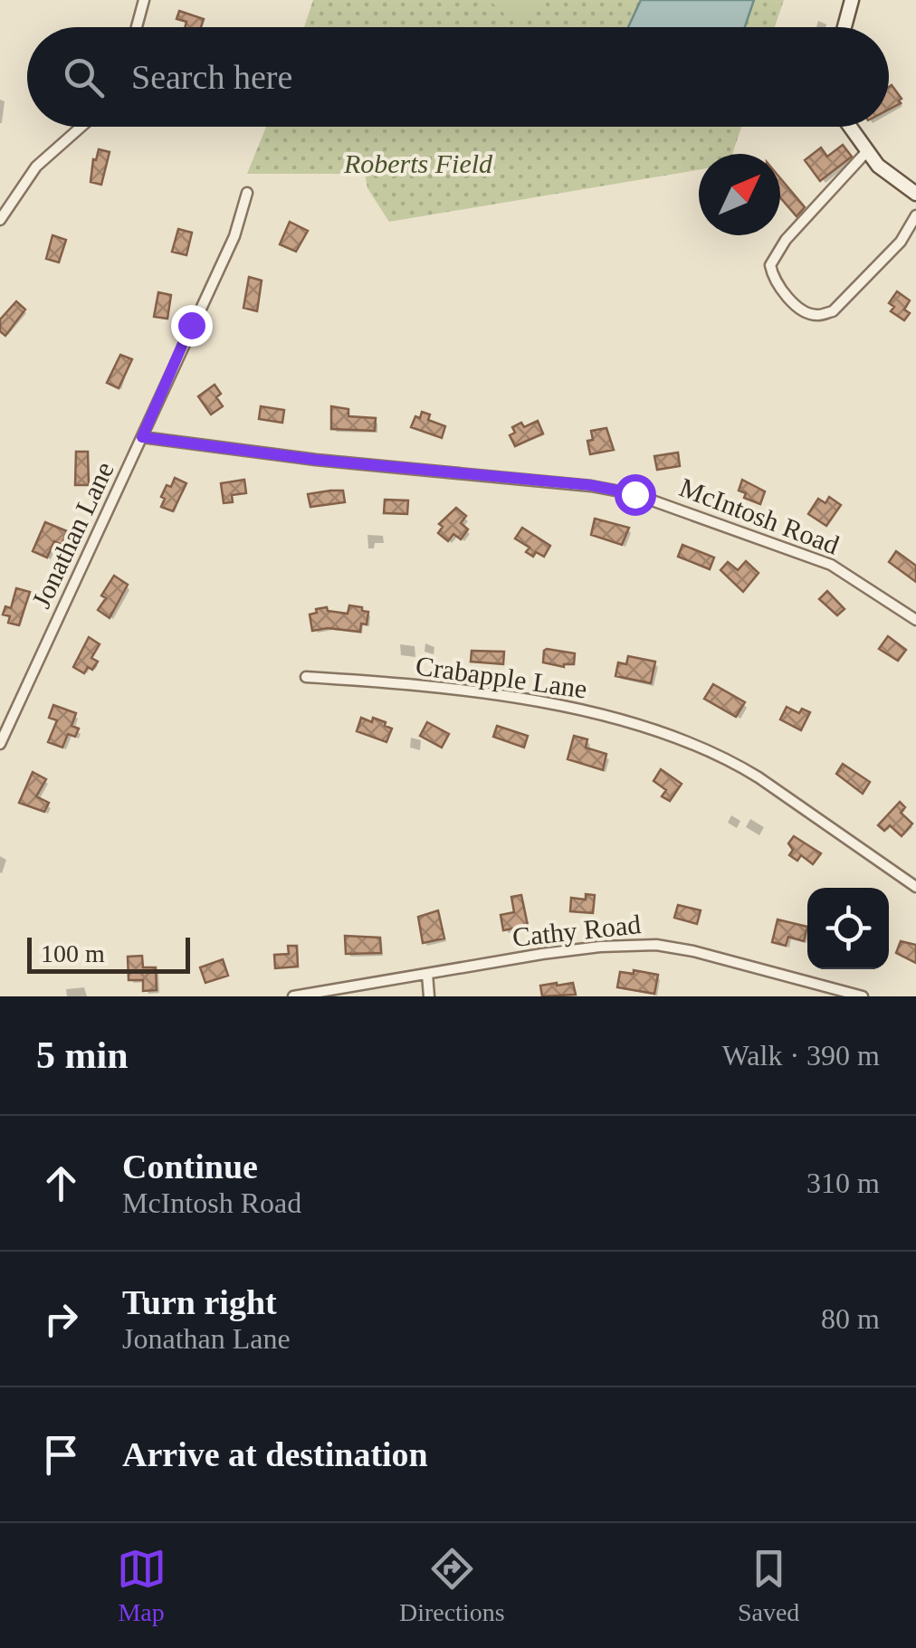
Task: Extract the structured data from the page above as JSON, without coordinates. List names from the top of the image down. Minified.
{"streets":{"street":["McIntosh Road","Jonathan Lane","Crabapple Lane","Cathy Road"]},"crossings":[["McIntosh Road","Jonathan Lane"]],"parks":["Roberts Field"],"scale_bar":"100 m","north":"top right","page":{"search":"Search here","scale":"100 m","heading":["5 min","Walk · 390 m"],"list":[["Continue","McIntosh Road","310 m"],["Turn right","Jonathan Lane","80 m"],"Arrive at destination"],"nav":["Map","Directions","Saved"]}}
